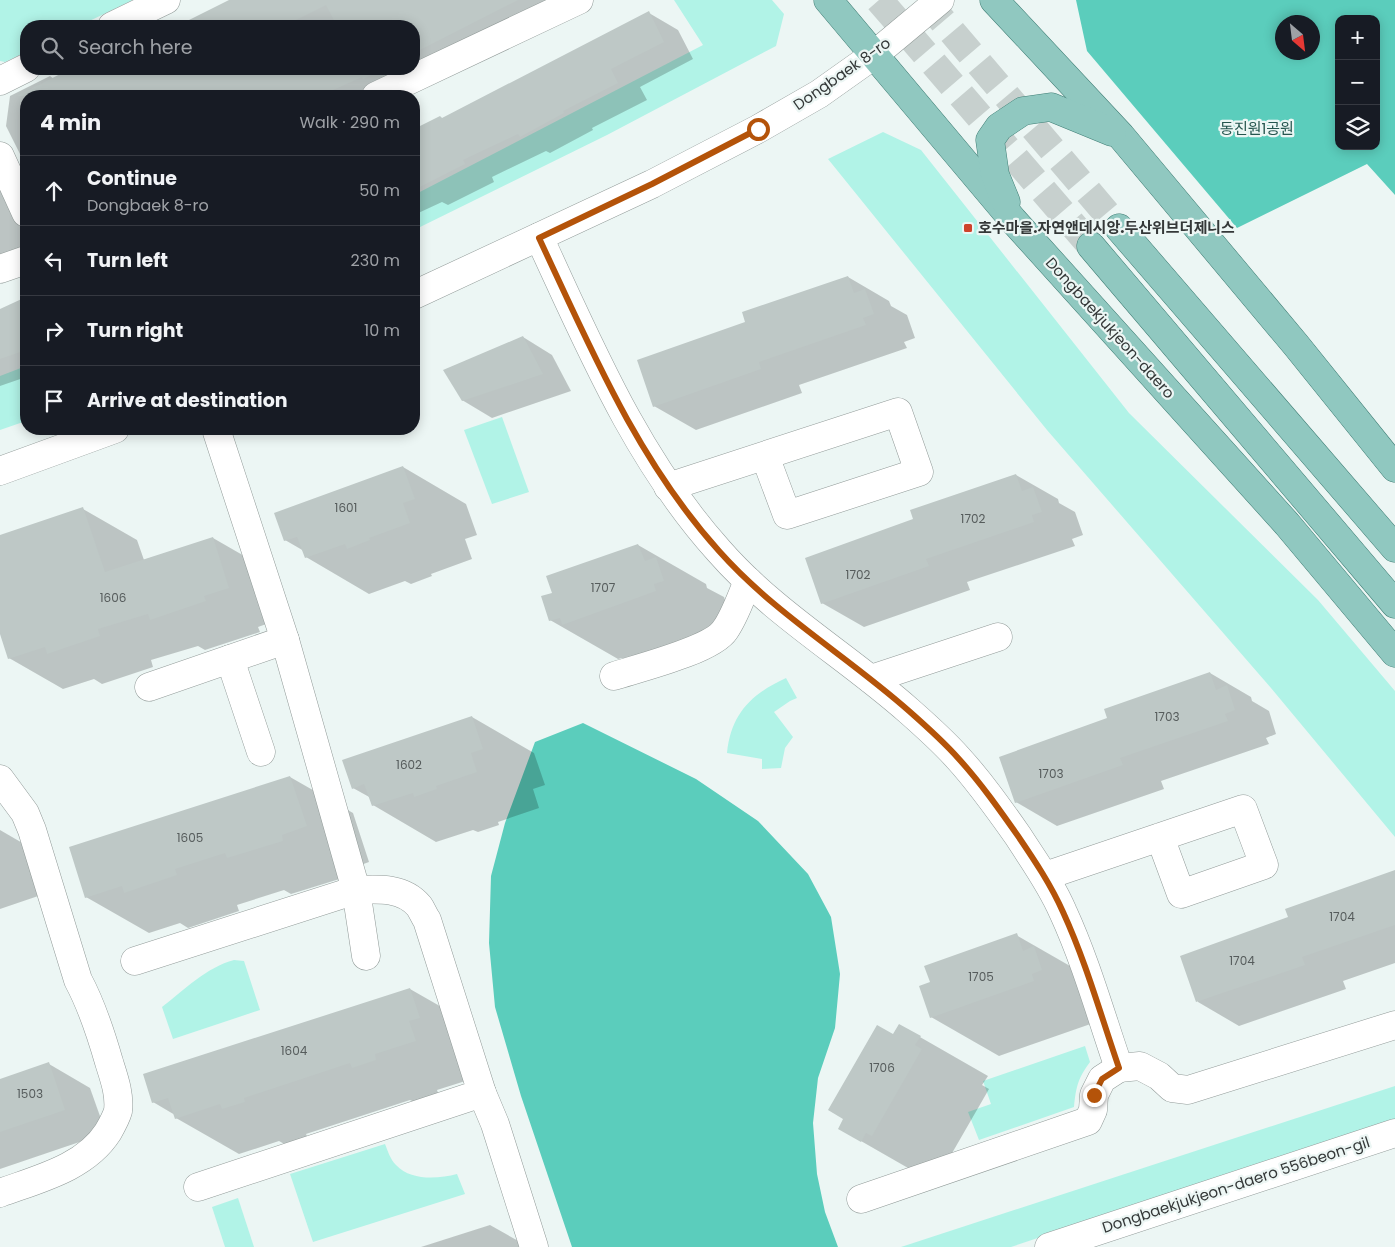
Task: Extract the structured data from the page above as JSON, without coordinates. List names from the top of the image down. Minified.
{"streets":{"main road":["Dongbaekjukjeon-daero"],"street":["Dongbaek 8-ro","Dongbaekjukjeon-daero 556beon-gil"]},"crossings":[["Dongbaek 8-ro","Dongbaekjukjeon-daero"]],"parks":["동진원1공원"],"places":{"transit":["호수마을.자연앤데시앙.두산위브더제니스"]},"house_numbers":["1601","1702","1702","1707","1606","1703","1602","1703","1605","1704","1704","1705","1604","1706","1503"],"north":"bottom right","page":{"map_buttons":["+","−"],"search":"Search here","heading":["4 min","Walk · 290 m"],"list":[["Continue","Dongbaek 8-ro","50 m"],["Turn left","230 m"],["Turn right","10 m"],"Arrive at destination"]}}
